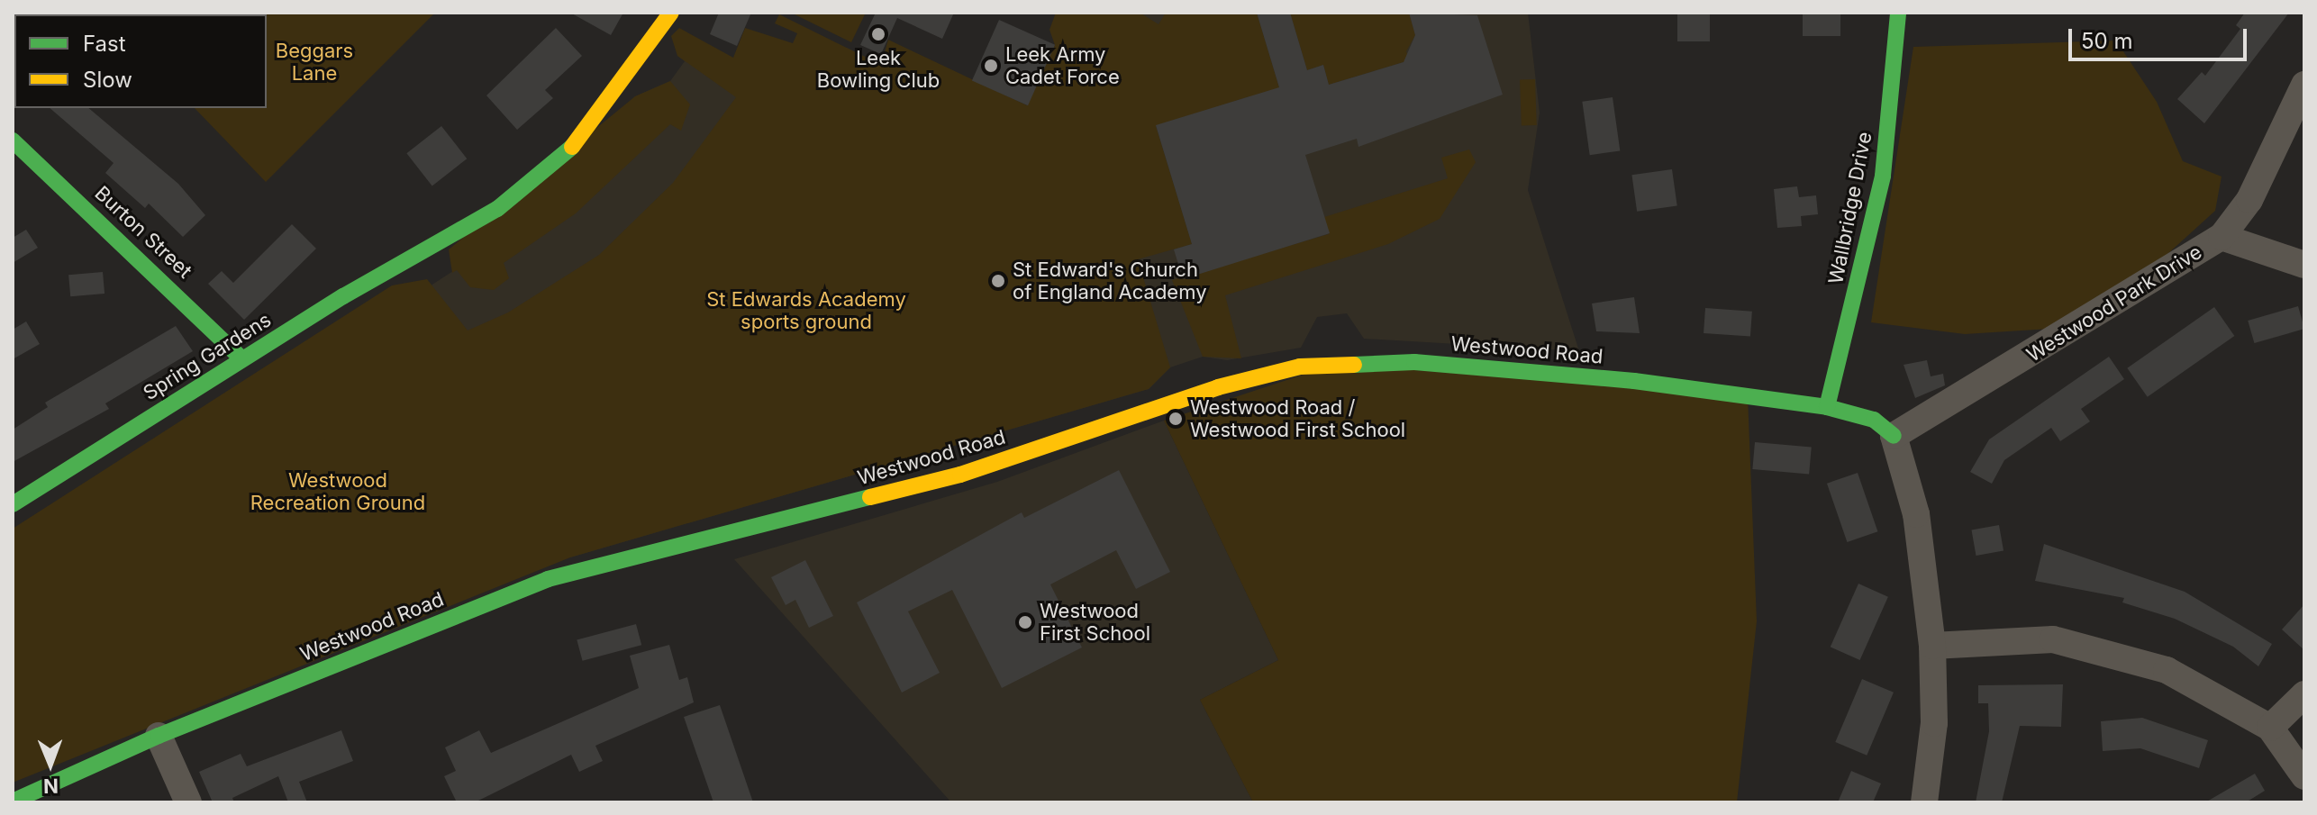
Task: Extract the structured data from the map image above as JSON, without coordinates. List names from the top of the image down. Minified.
{"streets":{"street":["Wallbridge Drive","Burton Street","Westwood Park Drive","Westwood Road","Spring Gardens"]},"crossings":[["Wallbridge Drive","Westwood Road"],["Burton Street","Spring Gardens"],["Westwood Park Drive","Westwood Road"]],"parks":["Beggars Lane","St Edwards Academy sports ground","Westwood Recreation Ground"],"places":["Leek Bowling Club","Leek Army Cadet Force","St Edward's Church of England Academy","Westwood Road / Westwood First School","Westwood First School"],"legend":["Fast","Slow"],"scale_bar":"50 m","north":"bottom"}
